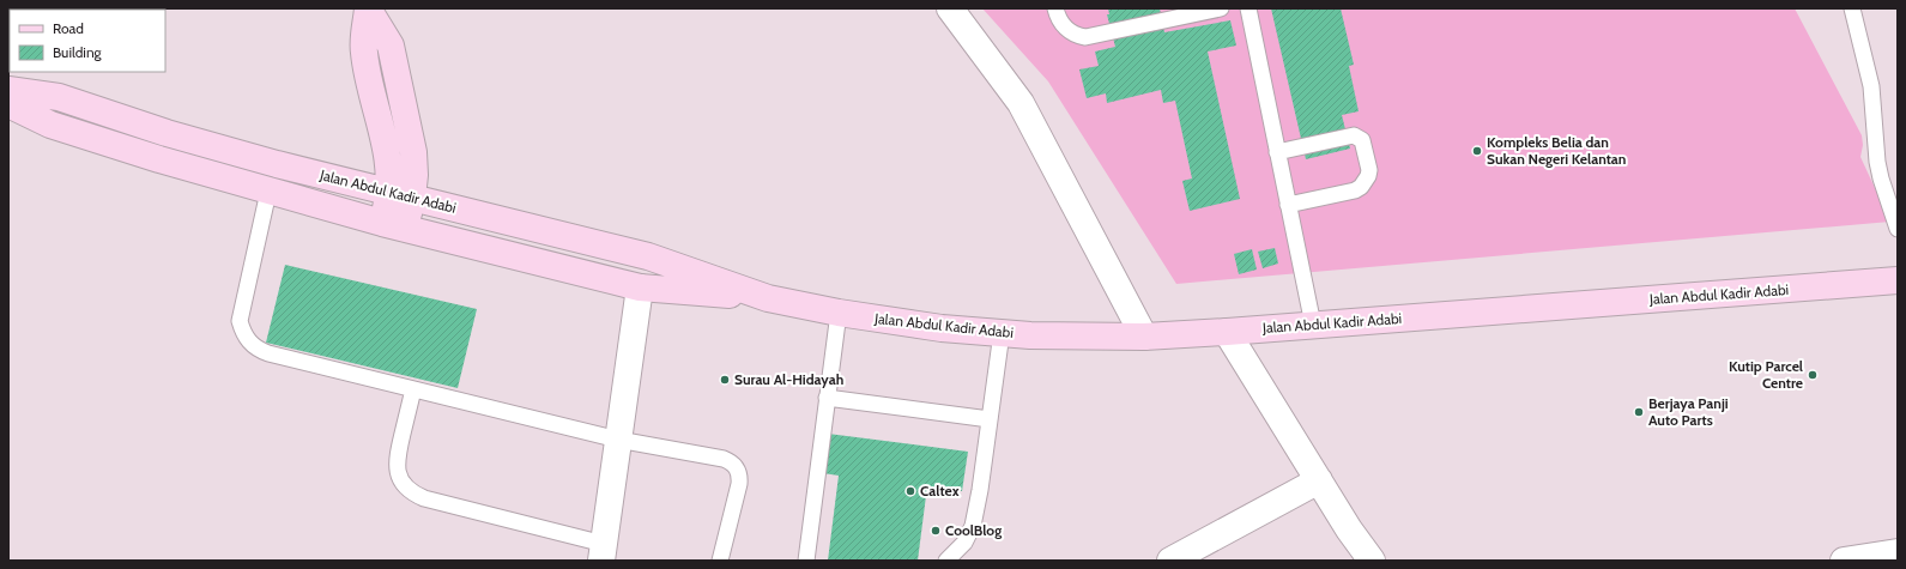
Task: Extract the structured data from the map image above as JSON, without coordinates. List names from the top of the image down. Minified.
{"streets":{"main road":["Jalan Abdul Kadir Adabi"]},"places":["Kompleks Belia dan Sukan Negeri Kelantan","Kutip Parcel Centre","Surau Al-Hidayah","Berjaya Panji Auto Parts","Caltex","CoolBlog"],"legend":["Road","Building"]}
